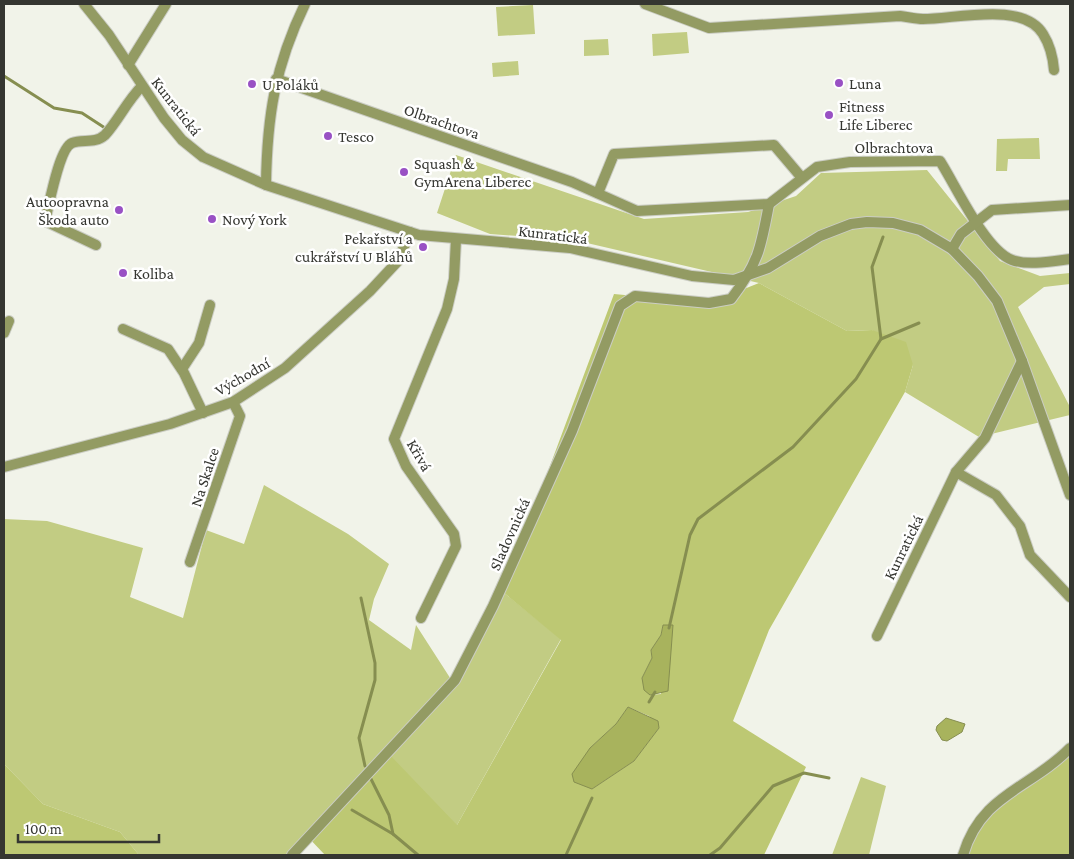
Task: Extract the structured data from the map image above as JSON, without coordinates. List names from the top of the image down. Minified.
{"streets":{"street":["Kunratická","Olbrachtova","Východní","Křivá","Na Skalce","Sladovnická"]},"crossings":[["Kunratická","Východní"],["Kunratická","Křivá"],["Kunratická","Sladovnická"],["Východní","Na Skalce"]],"places":["Luna","U Poláků","Fitness Life Liberec","Tesco","Squash & GymArena Liberec","Autoopravna Škoda auto","Nový York","Pekařství a cukrářství U Bláhů","Koliba"],"scale_bar":"100 m"}
